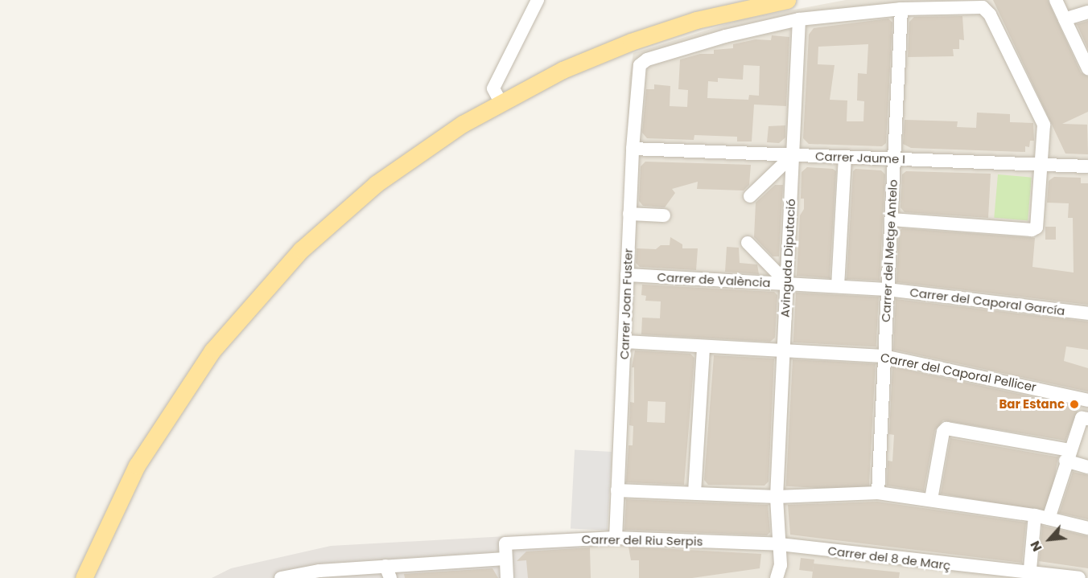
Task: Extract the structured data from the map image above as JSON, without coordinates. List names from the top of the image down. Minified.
{"streets":{"street":["Carrer Jaume I","Carrer del Metge Antelo","Avinguda Diputació","Carrer de València","Carrer del Caporal García","Carrer Joan Fuster","Carrer del Caporal Pellicer","Carrer del Riu Serpis","Carrer del 8 de Març"]},"crossings":[["Carrer Jaume I","Carrer del Metge Antelo"],["Carrer Jaume I","Avinguda Diputació"],["Carrer Jaume I","Carrer Joan Fuster"],["Carrer del Metge Antelo","Carrer de València"],["Carrer del Metge Antelo","Carrer del Caporal García"],["Carrer del Metge Antelo","Carrer del Caporal Pellicer"],["Avinguda Diputació","Carrer de València"],["Avinguda Diputació","Carrer Joan Fuster"],["Avinguda Diputació","Carrer del Caporal Pellicer"],["Avinguda Diputació","Carrer del Riu Serpis"],["Avinguda Diputació","Carrer del 8 de Març"],["Carrer de València","Carrer del Caporal García"],["Carrer de València","Carrer Joan Fuster"],["Carrer Joan Fuster","Carrer del Caporal Pellicer"],["Carrer Joan Fuster","Carrer del Riu Serpis"],["Carrer del Riu Serpis","Carrer del 8 de Març"]],"places":["Bar Estanc"],"north":"bottom left"}
